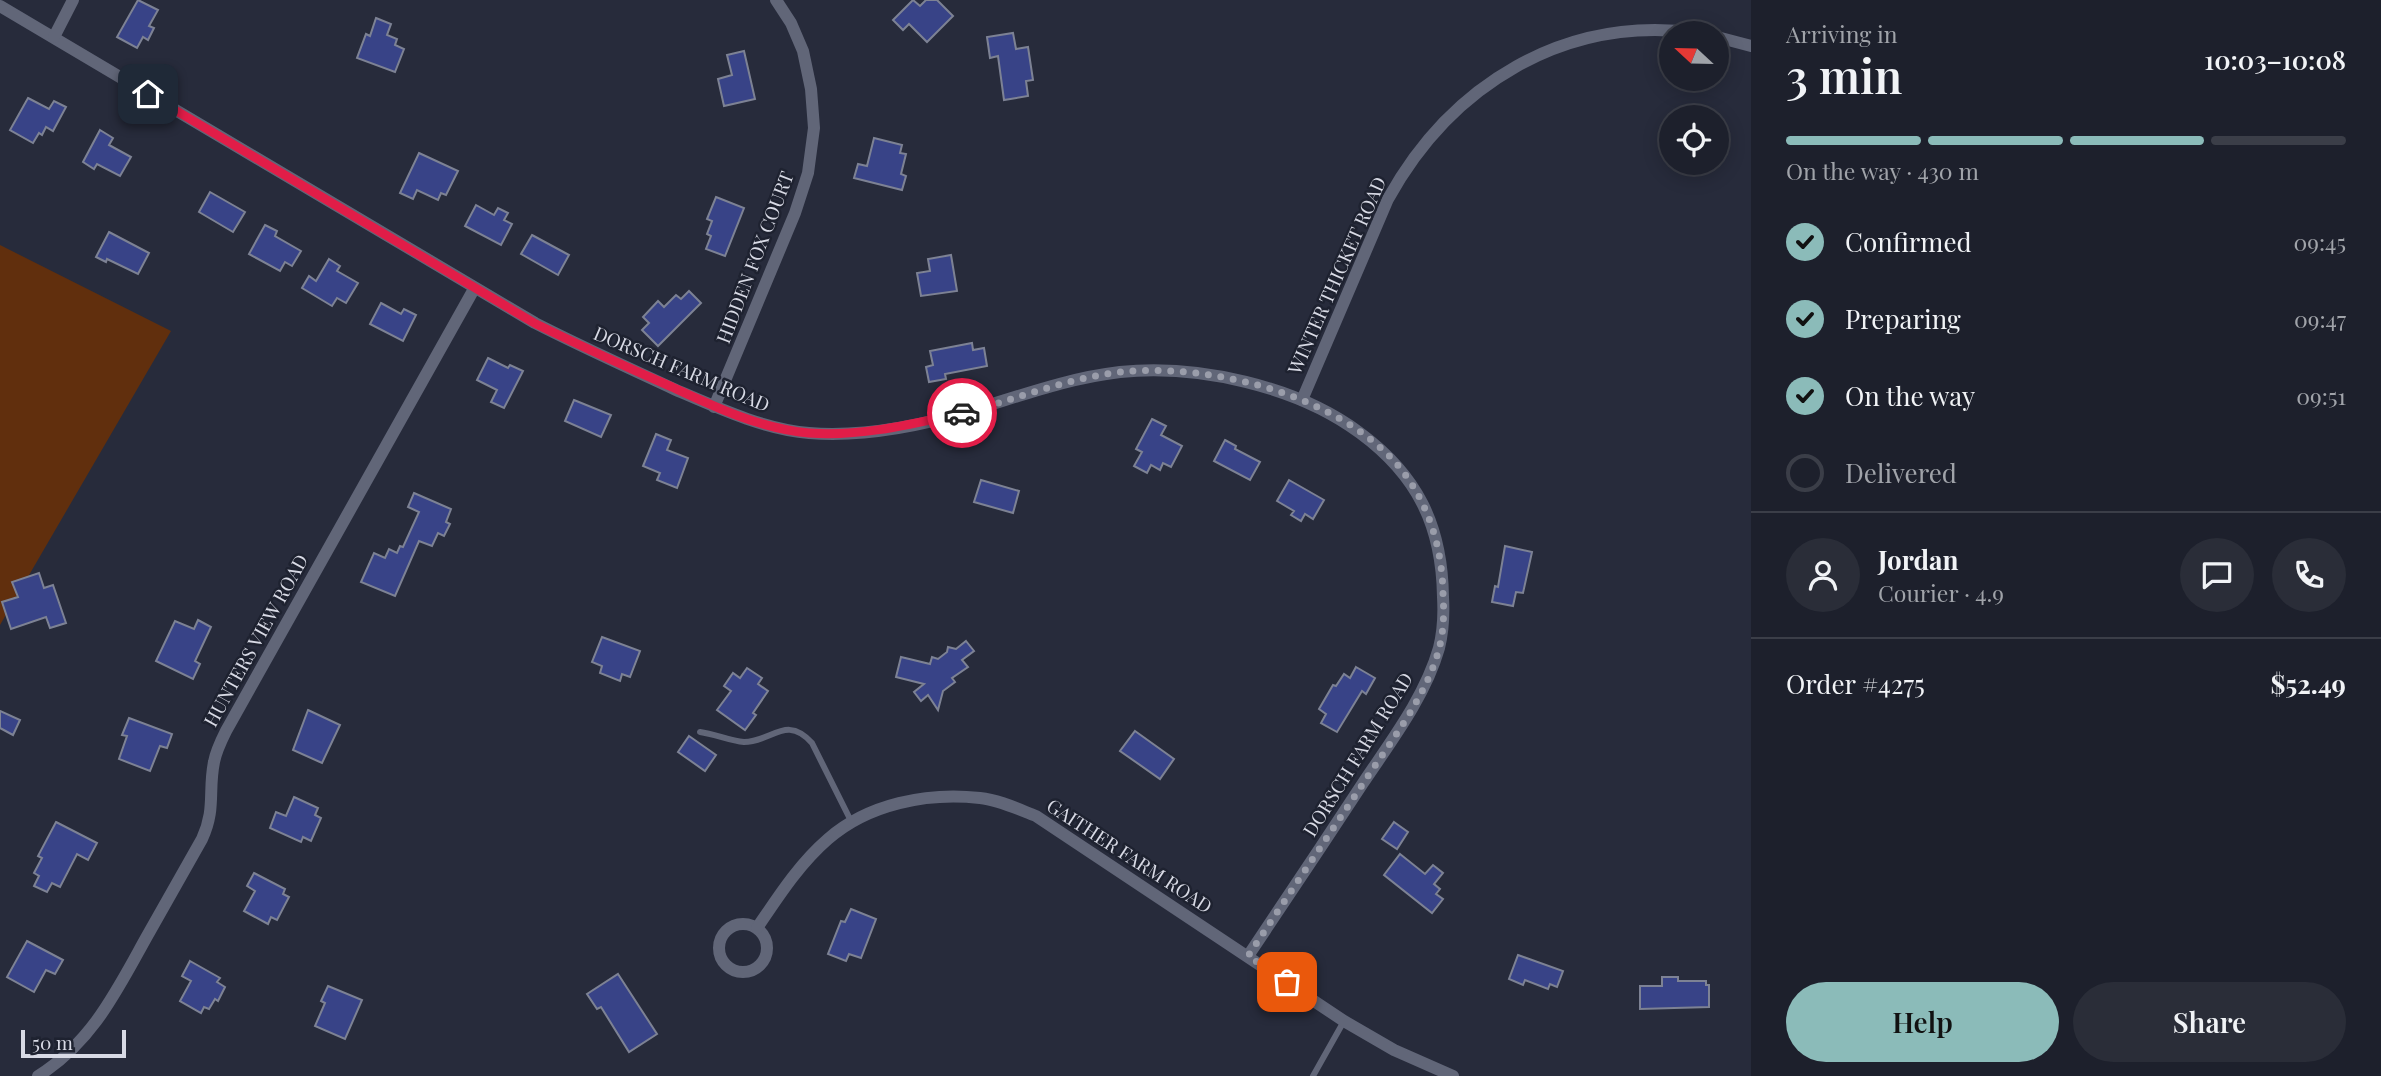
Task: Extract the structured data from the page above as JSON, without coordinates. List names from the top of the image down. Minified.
{"streets":{"street":["HIDDEN FOX COURT","WINTER THICKET ROAD","DORSCH FARM ROAD","HUNTERS VIEW ROAD","GAITHER FARM ROAD"]},"crossings":[["HIDDEN FOX COURT","DORSCH FARM ROAD"],["WINTER THICKET ROAD","DORSCH FARM ROAD"],["DORSCH FARM ROAD","HUNTERS VIEW ROAD"],["DORSCH FARM ROAD","GAITHER FARM ROAD"]],"scale_bar":"50 m","north":"left","page":{"heading":["3 min","Arriving in","10:03–10:08"],"panel":["Jordan","Courier · 4.9","Order #4275","$52.49"],"bar":"On the way · 430 m","list":[["Confirmed","09:45"],["Preparing","09:47"],["On the way","09:51"],"Delivered"],"buttons":["Help","Share"],"scale":"50 m"}}
